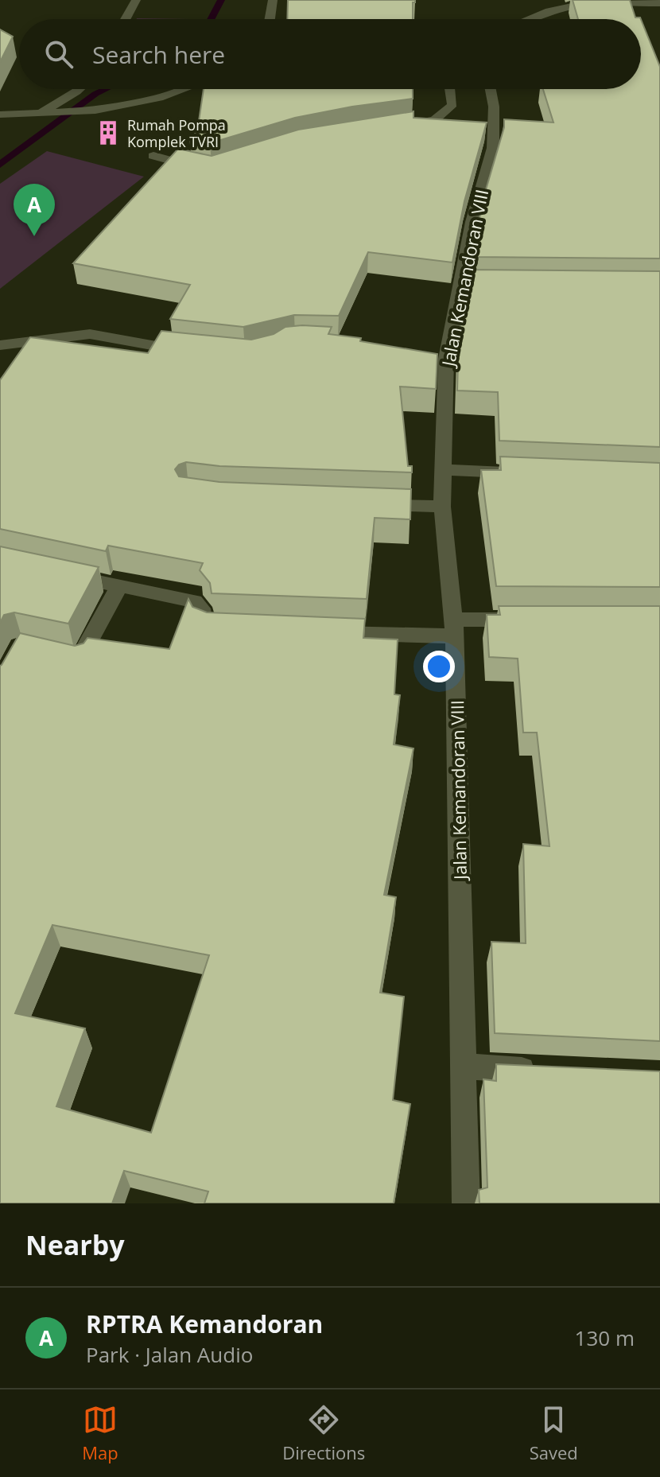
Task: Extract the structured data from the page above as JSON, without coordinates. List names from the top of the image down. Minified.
{"streets":{"street":["Jalan Kemandoran VIII"]},"places":{"building":["Rumah Pompa Komplek TVRI"]},"page":{"search":"Search here","pins":"A","heading":"Nearby","list":[{"mark":"A","name":"RPTRA Kemandoran","note":"Park · Jalan Audio","value":"130 m"}],"nav":["Map","Directions","Saved"]}}
